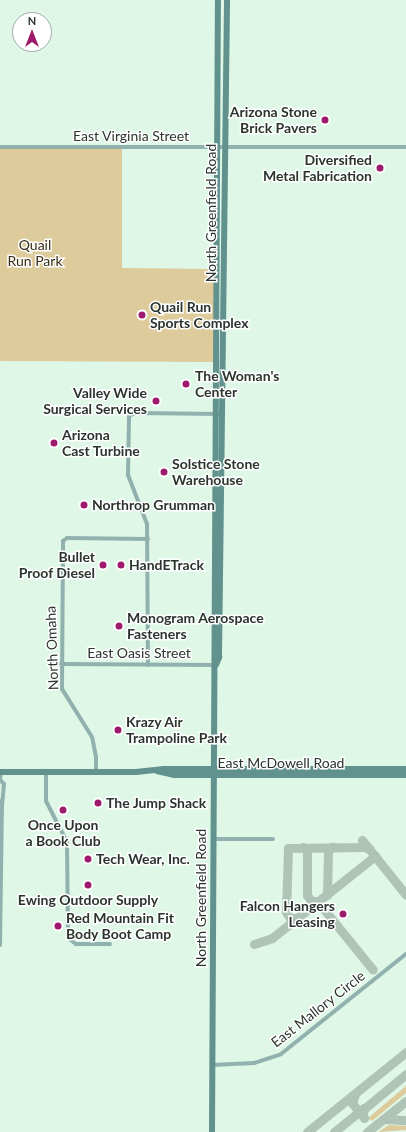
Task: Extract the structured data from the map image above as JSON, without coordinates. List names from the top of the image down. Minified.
{"streets":{"main road":["North Greenfield Road","East McDowell Road"],"street":["East Virginia Street","North Omaha","East Oasis Street","East Mallory Circle"]},"crossings":[["East Virginia Street","North Greenfield Road"],["North Greenfield Road","East Oasis Street"],["North Greenfield Road","East McDowell Road"],["North Greenfield Road","East Mallory Circle"],["North Omaha","East Oasis Street"],["North Omaha","East McDowell Road"]],"parks":["Quail Run Park"],"places":["Arizona Stone Brick Pavers","Diversified Metal Fabrication","Quail Run Sports Complex","The Woman's Center","Valley Wide Surgical Services","Arizona Cast Turbine","Solstice Stone Warehouse","Northrop Grumman","Bullet Proof Diesel","HandETrack","Monogram Aerospace Fasteners","Krazy Air Trampoline Park","The Jump Shack","Once Upon a Book Club","Tech Wear, Inc.","Ewing Outdoor Supply","Falcon Hangers Leasing","Red Mountain Fit Body Boot Camp"],"north":"top"}
